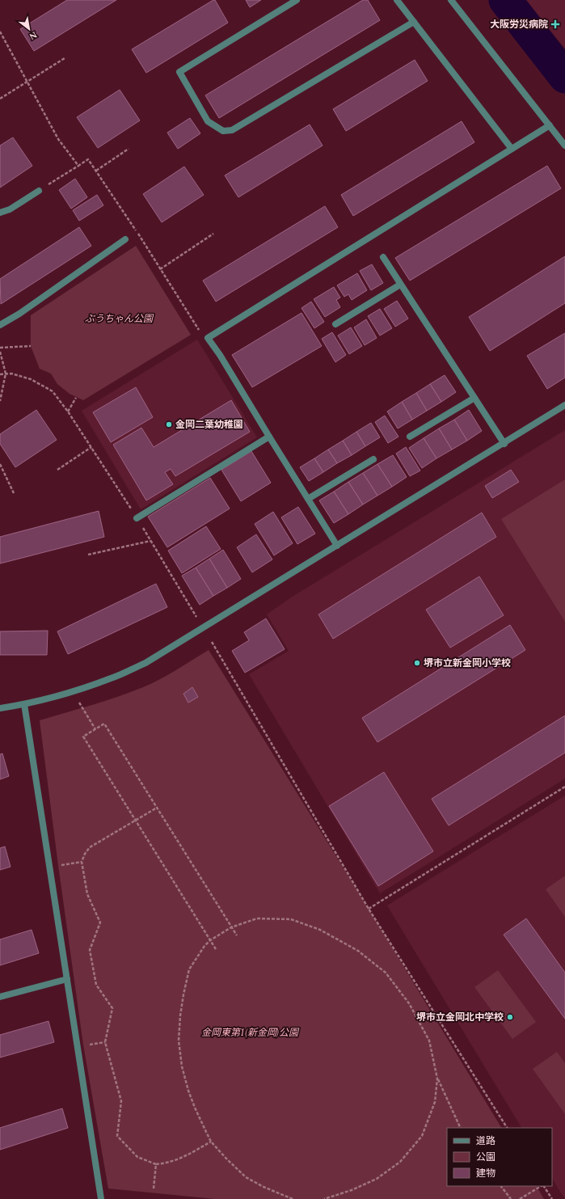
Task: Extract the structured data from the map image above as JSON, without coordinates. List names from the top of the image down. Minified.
{"parks":["ぶうちゃん公園","金岡東第1(新金岡)公園"],"places":{"health":["大阪労災病院"],"other":["金岡二葉幼稚園","堺市立新金岡小学校","堺市立金岡北中学校"]},"legend":["道路","公園","建物"],"north":"bottom right"}
